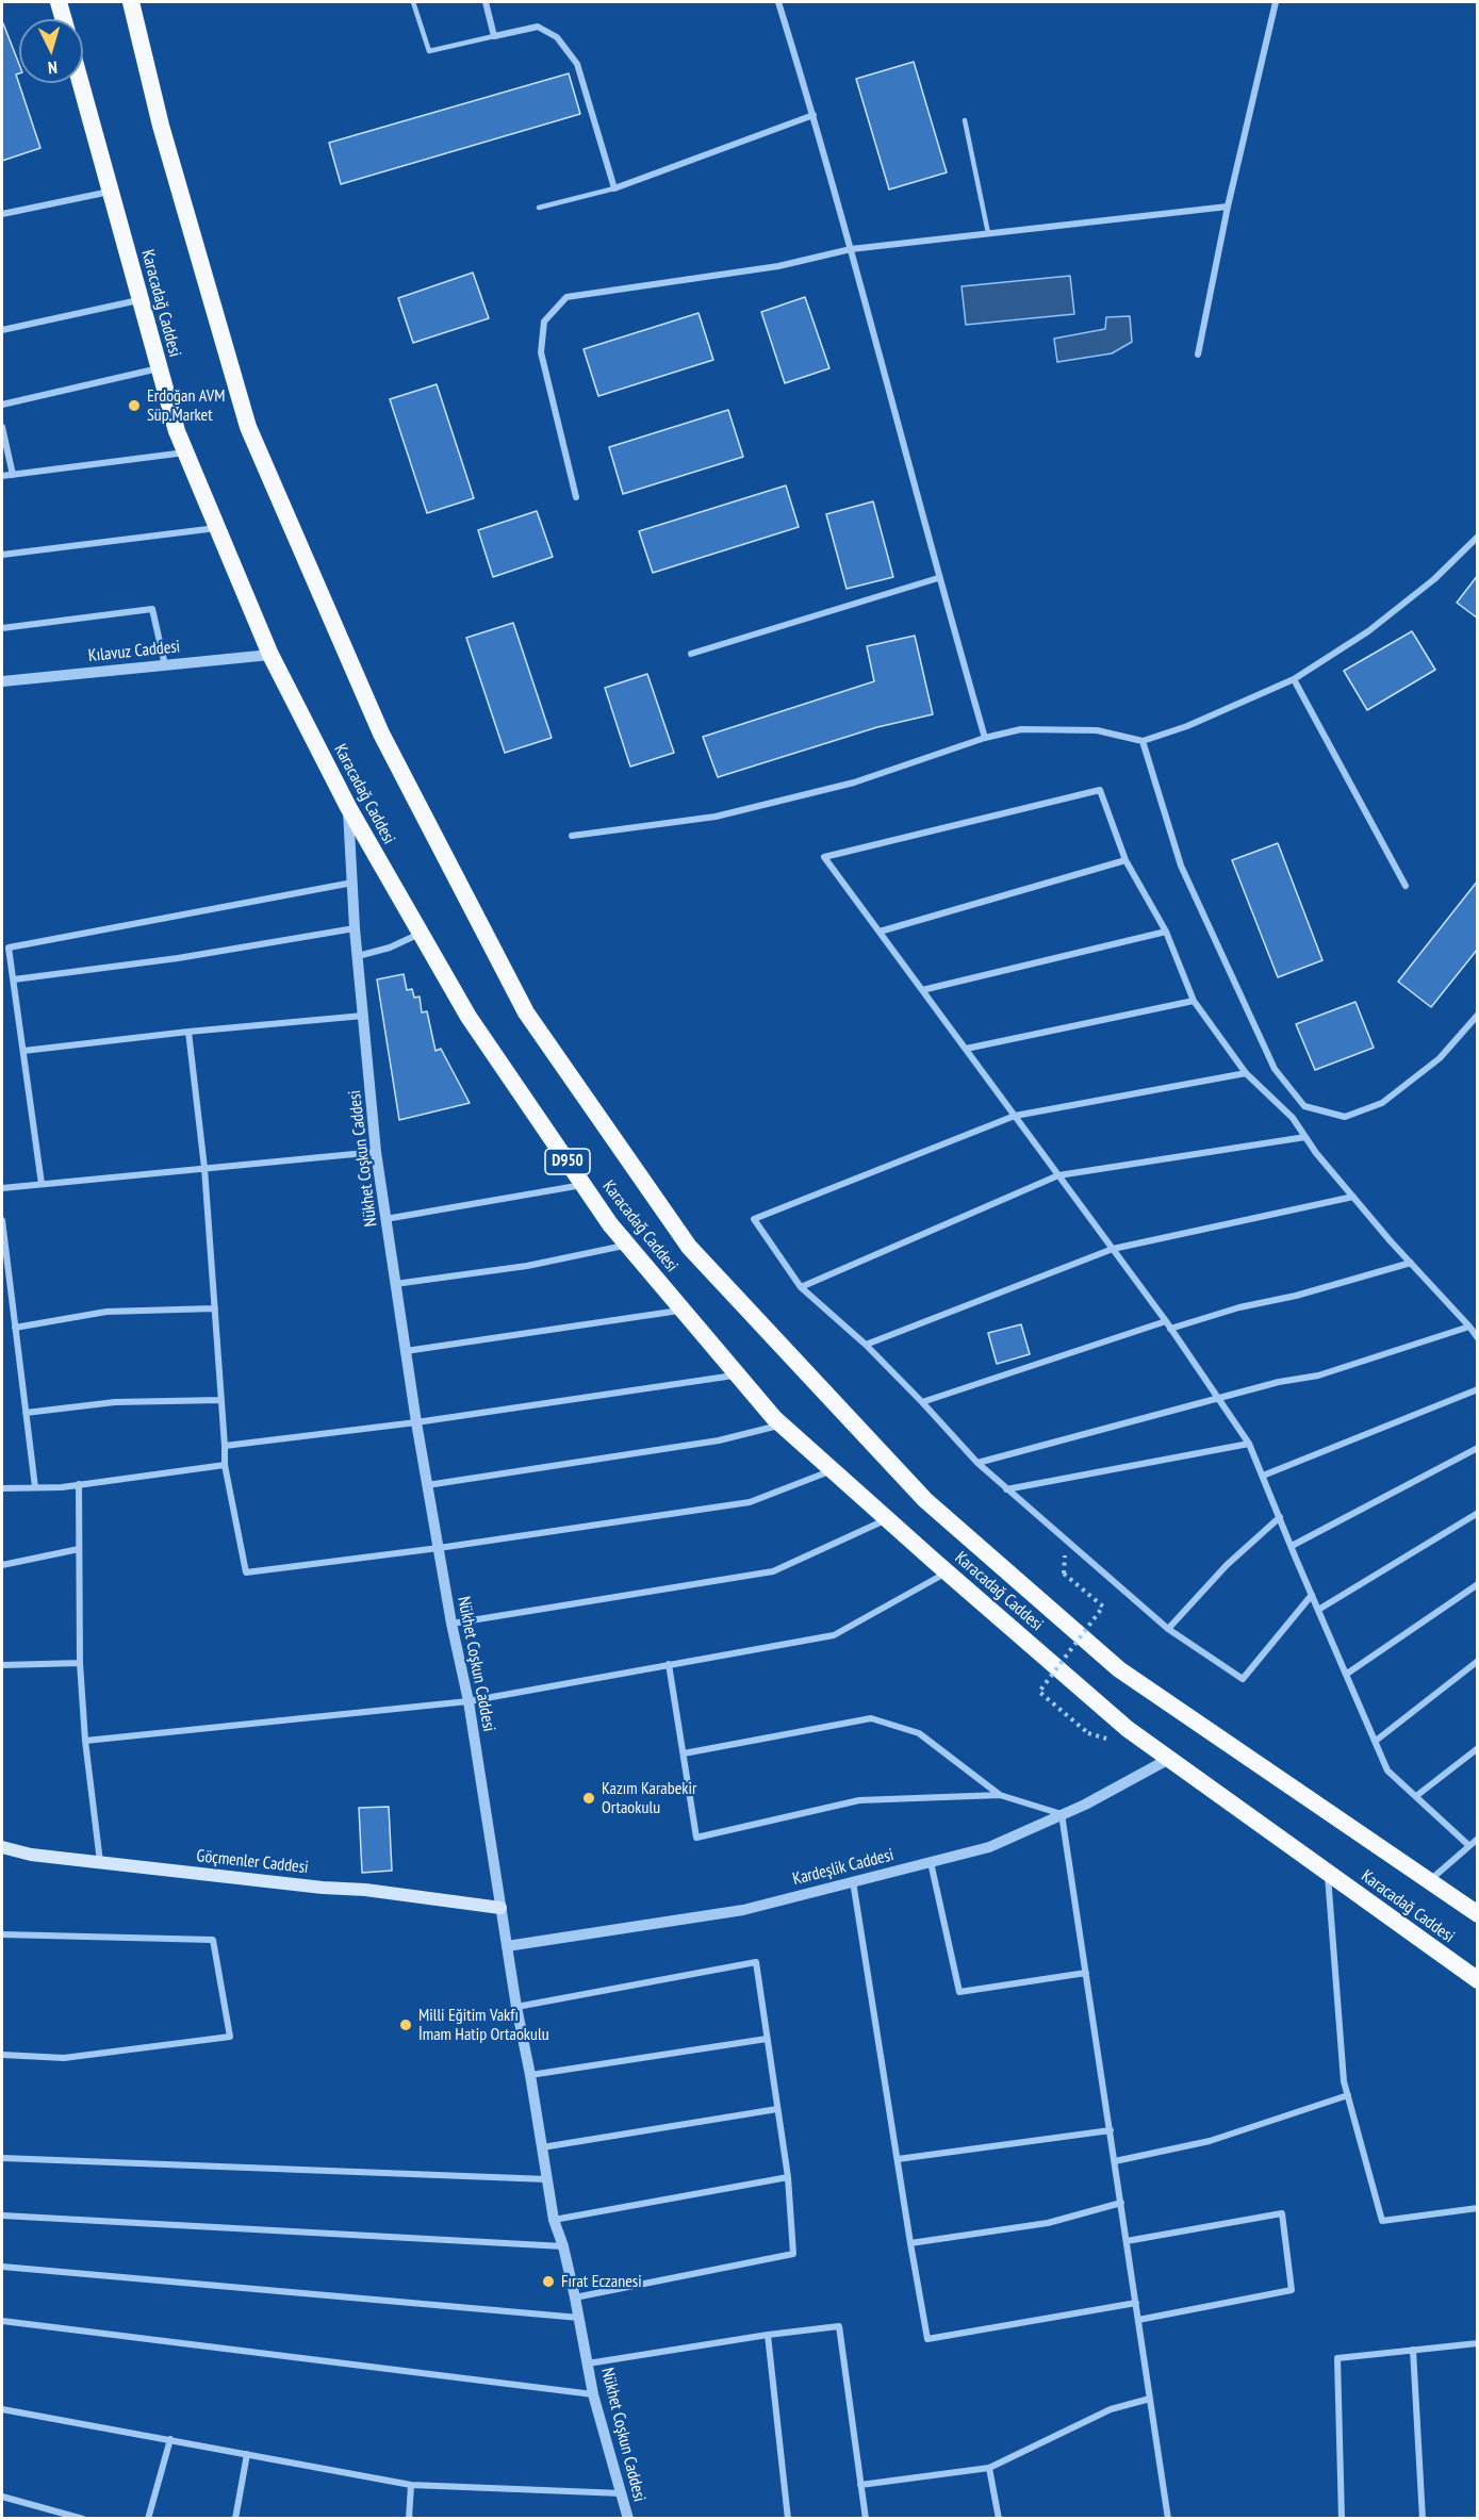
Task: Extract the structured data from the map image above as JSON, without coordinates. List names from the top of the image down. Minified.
{"streets":{"highway":["Karacadağ Caddesi","D950"],"main road":["Göçmenler Caddesi"],"street":["Kılavuz Caddesi","Nükhet Coşkun Caddesi","Kardeşlik Caddesi"]},"crossings":[["Karacadağ Caddesi","Kılavuz Caddesi"],["Karacadağ Caddesi","Nükhet Coşkun Caddesi"],["Karacadağ Caddesi","Kardeşlik Caddesi"],["Nükhet Coşkun Caddesi","Göçmenler Caddesi"],["Nükhet Coşkun Caddesi","Kardeşlik Caddesi"]],"places":["Erdoğan AVM Süp.Market","Kazım Karabekir Ortaokulu","Milli Eğitim Vakfı İmam Hatip Ortaokulu","Fırat Eczanesi"],"north":"bottom"}
